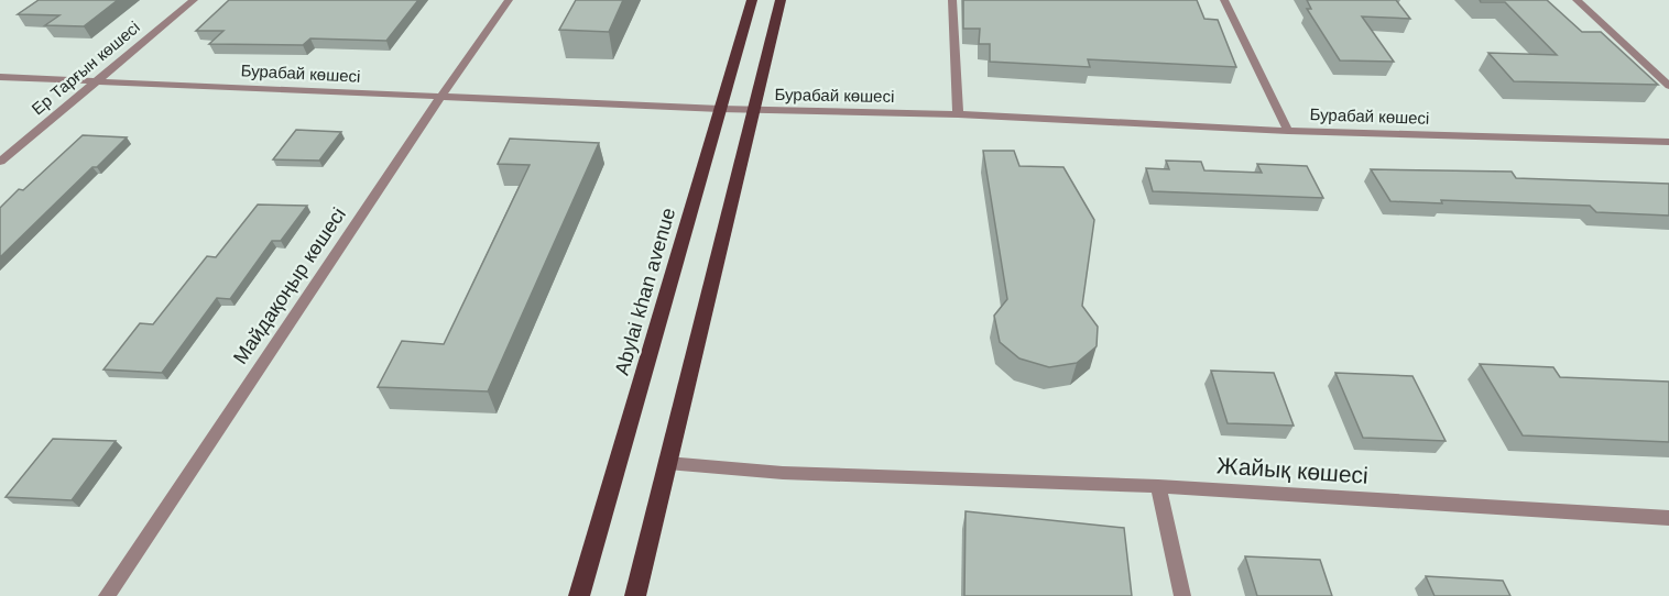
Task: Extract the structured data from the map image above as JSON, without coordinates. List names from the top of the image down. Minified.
{"streets":{"main road":["Abylai khan avenue"],"street":["Ер Тарғын көшесі","Бурабай көшесі","Майдақоңыр көшесі","Жайық көшесі"]},"crossings":[["Ер Тарғын көшесі","Бурабай көшесі"],["Бурабай көшесі","Майдақоңыр көшесі"],["Бурабай көшесі","Abylai khan avenue"]]}
